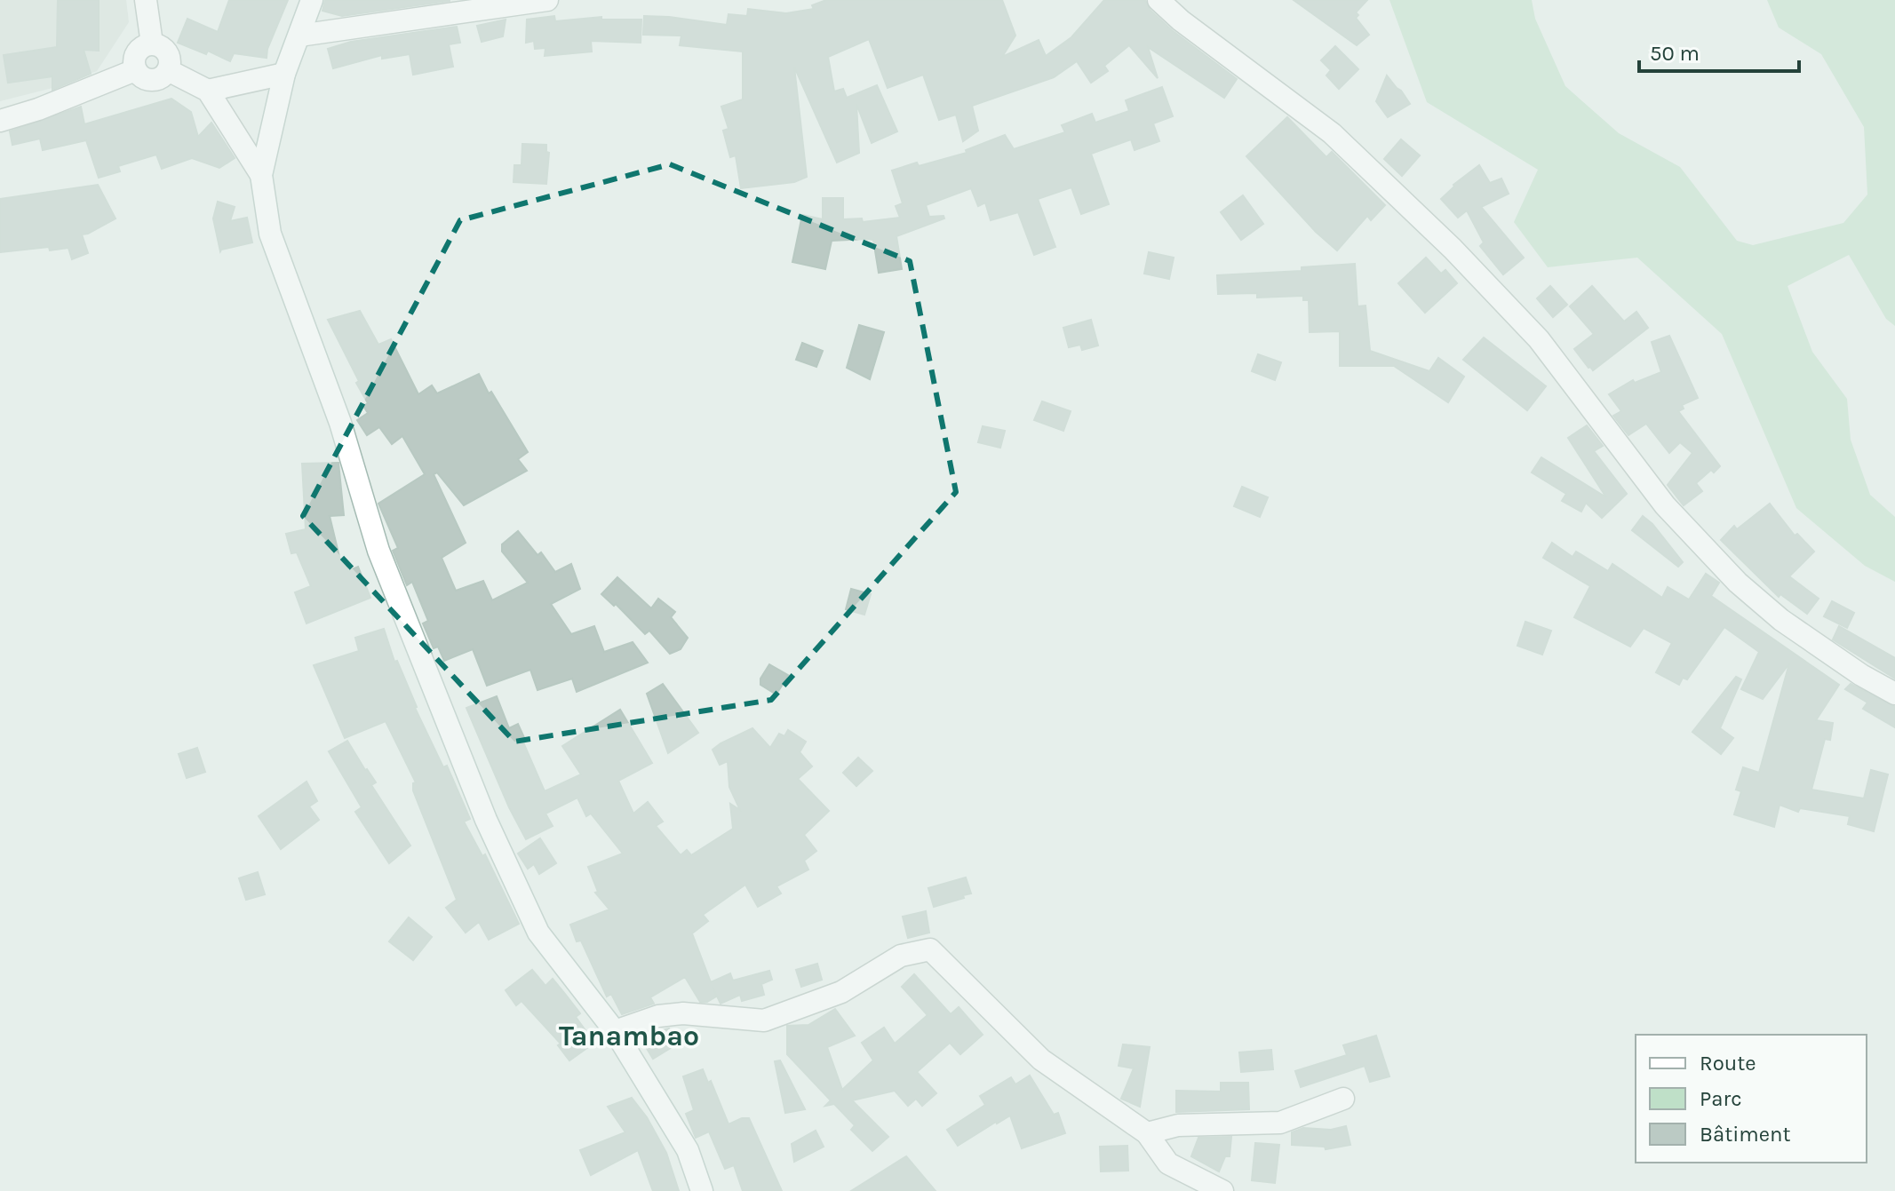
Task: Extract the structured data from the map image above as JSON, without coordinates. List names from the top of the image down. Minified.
{"districts":["Tanambao"],"legend":["Route","Parc","Bâtiment"],"scale_bar":"50 m"}
